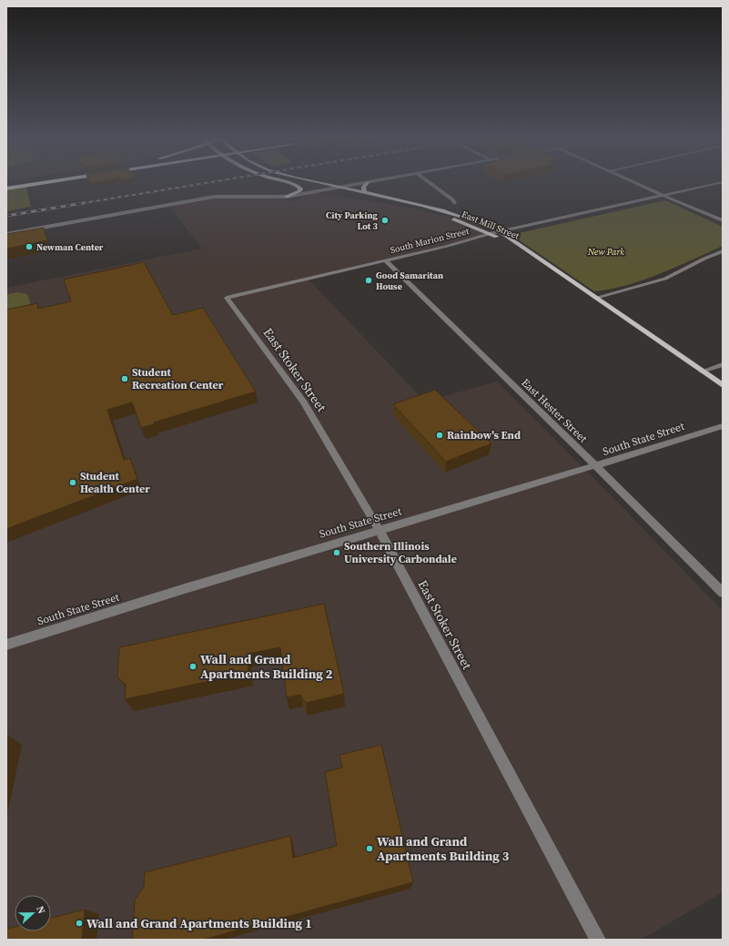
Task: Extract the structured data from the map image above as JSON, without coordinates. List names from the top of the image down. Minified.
{"streets":{"main road":["East Mill Street"],"street":["South Marion Street","East Stoker Street","East Hester Street","South State Street"]},"crossings":[["East Mill Street","South Marion Street"],["South Marion Street","East Stoker Street"],["South Marion Street","East Hester Street"],["East Stoker Street","South State Street"],["East Hester Street","South State Street"]],"parks":["New Park"],"places":["City Parking Lot 3","Newman Center","Good Samaritan House","Student Recreation Center","Rainbow's End","Student Health Center","Southern Illinois University Carbondale","Wall and Grand Apartments Building 2","Wall and Grand Apartments Building 3","Wall and Grand Apartments Building 1"],"north":"right"}
